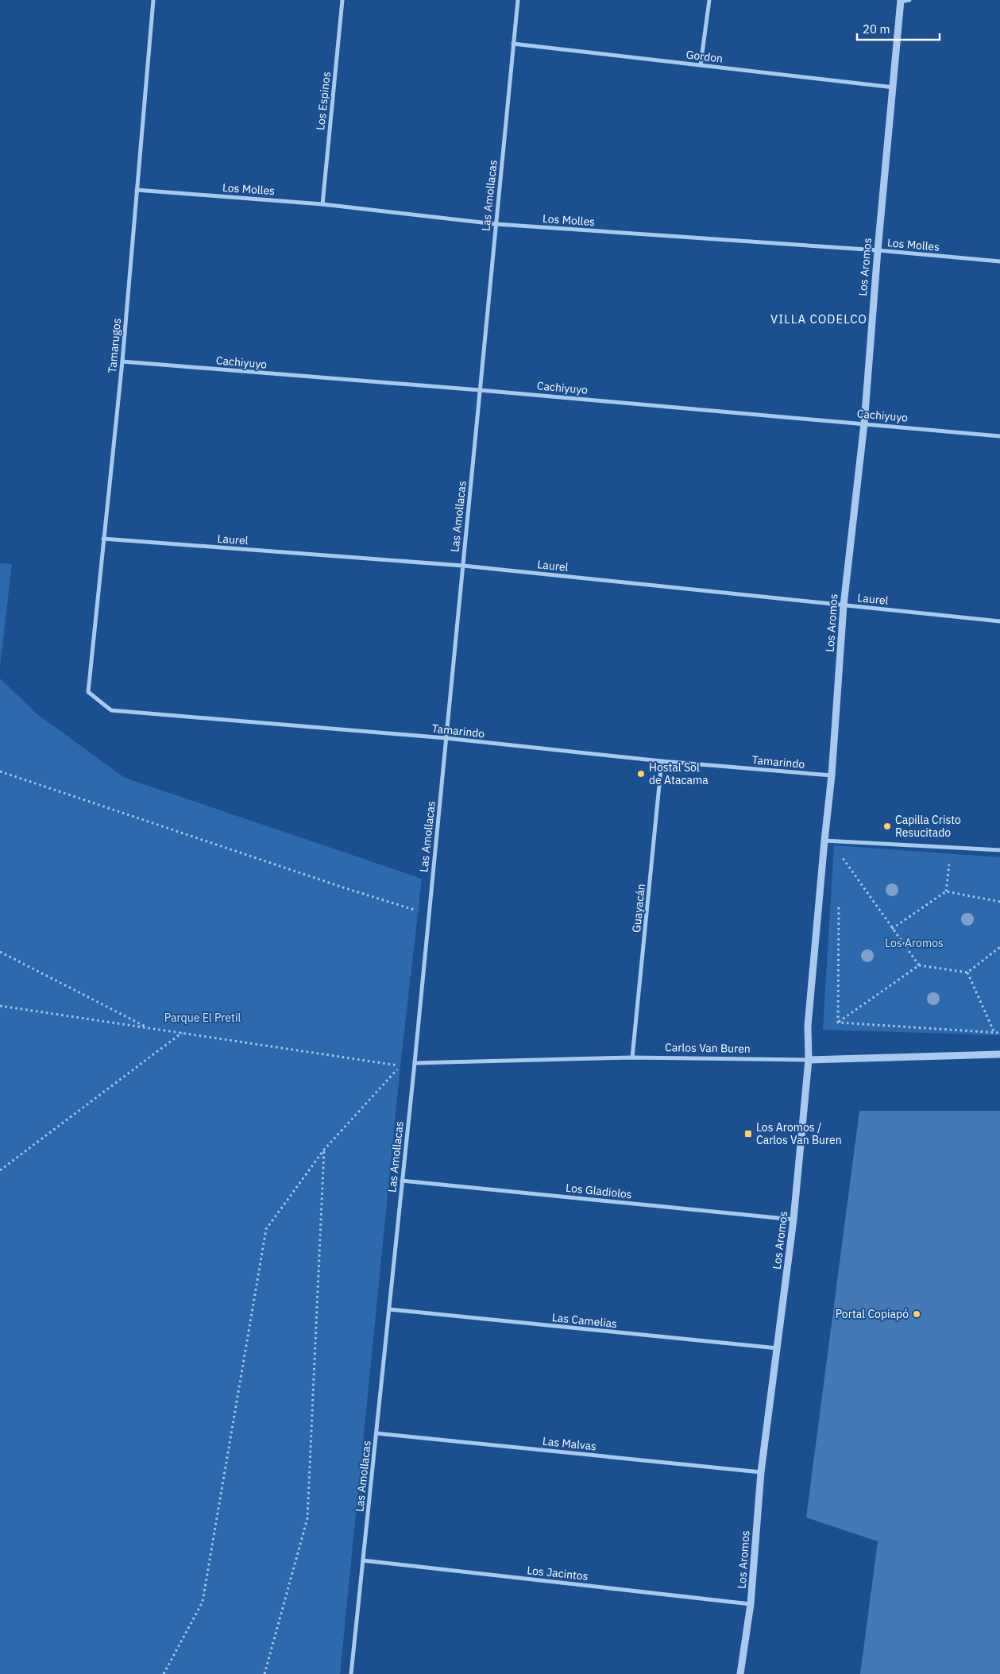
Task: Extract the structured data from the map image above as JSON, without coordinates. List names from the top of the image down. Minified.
{"streets":{"street":["Gordon","Los Espinos","Los Molles","Las Amollacas","Los Aromos","Tamarugos","Cachiyuyo","Laurel","Tamarindo","Guayacán","Carlos Van Buren","Los Gladiolos","Las Camelias","Las Malvas","Los Jacintos"]},"crossings":[["Gordon","Las Amollacas"],["Gordon","Los Aromos"],["Los Espinos","Los Molles"],["Los Molles","Las Amollacas"],["Los Molles","Los Aromos"],["Los Molles","Tamarugos"],["Las Amollacas","Cachiyuyo"],["Las Amollacas","Laurel"],["Las Amollacas","Tamarindo"],["Las Amollacas","Carlos Van Buren"],["Las Amollacas","Los Gladiolos"],["Las Amollacas","Las Camelias"],["Las Amollacas","Las Malvas"],["Las Amollacas","Los Jacintos"],["Los Aromos","Cachiyuyo"],["Los Aromos","Laurel"],["Los Aromos","Tamarindo"],["Los Aromos","Carlos Van Buren"],["Los Aromos","Los Gladiolos"],["Los Aromos","Las Camelias"],["Los Aromos","Las Malvas"],["Los Aromos","Los Jacintos"],["Tamarugos","Cachiyuyo"],["Tamarugos","Laurel"],["Tamarugos","Tamarindo"],["Tamarindo","Guayacán"],["Guayacán","Carlos Van Buren"]],"districts":["VILLA CODELCO"],"parks":["Los Aromos","Parque El Pretil"],"places":{"other":["Hostal Sol de Atacama","Capilla Cristo Resucitado","Portal Copiapó"],"transit":["Los Aromos / Carlos Van Buren"]},"scale_bar":"20 m"}
